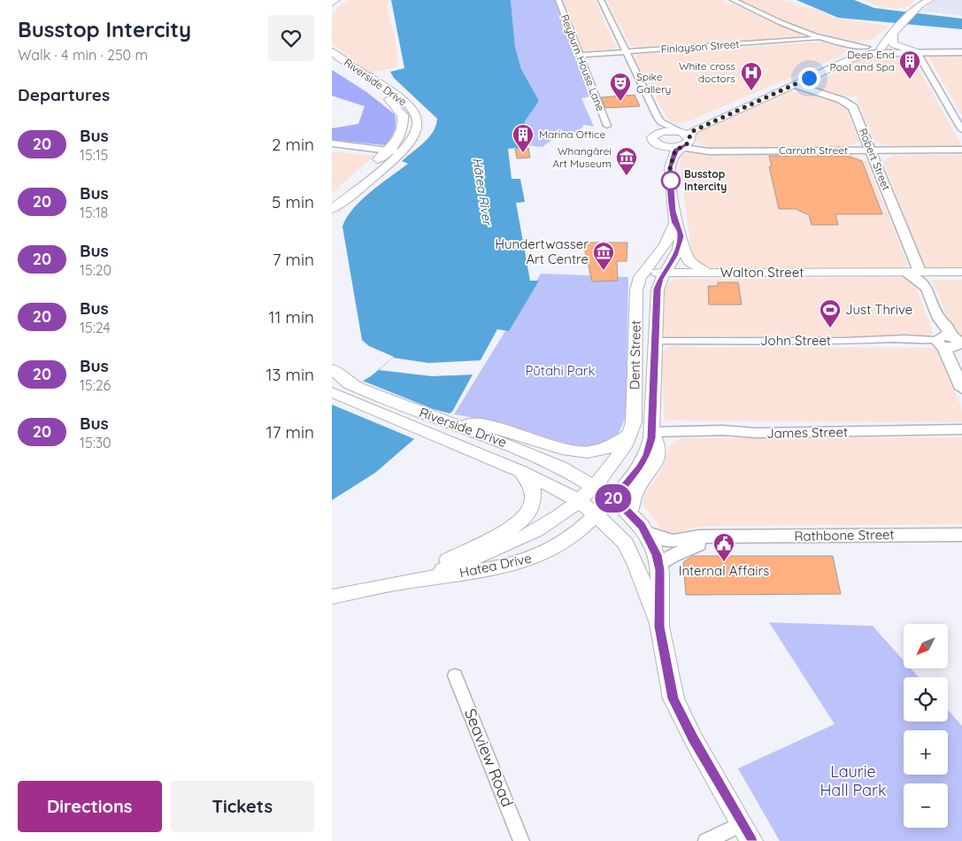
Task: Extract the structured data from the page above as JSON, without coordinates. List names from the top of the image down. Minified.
{"streets":{"main road":["Riverside Drive","Walton Street","Dent Street","Hatea Drive"],"street":["Finlayson Street","Reyburn House Lane","Carruth Street","Robert Street","John Street","James Street","Rathbone Street","Seaview Road"]},"crossings":[["Finlayson Street","Reyburn House Lane"],["Riverside Drive","Dent Street"],["Riverside Drive","Hatea Drive"],["Carruth Street","Robert Street"],["Robert Street","Walton Street"],["Walton Street","Dent Street"],["John Street","Dent Street"],["Dent Street","James Street"],["Dent Street","Hatea Drive"]],"water":["Hātea River"],"parks":["Pūtahi Park","Laurie Hall Park"],"places":{"building":["Deep End Pool and Spa","Marina Office"],"hospital":["White cross doctors"],"theatre":["Spike Gallery"],"museum":["Whangārei Art Museum","Hundertwasser Art Centre"],"other":["Busstop Intercity"],"sports":["Just Thrive"],"public building":["Internal Affairs"]},"lines":["bus line 20"],"north":"bottom left","page":{"heading":[["Busstop Intercity","Walk · 4 min · 250 m"],"Departures"],"on_map":"20","list":[{"mark":"20","name":"Bus","note":"15:15","value":"2 min"},{"mark":"20","name":"Bus","note":"15:18","value":"5 min"},{"mark":"20","name":"Bus","note":"15:20","value":"7 min"},{"mark":"20","name":"Bus","note":"15:24","value":"11 min"},{"mark":"20","name":"Bus","note":"15:26","value":"13 min"},{"mark":"20","name":"Bus","note":"15:30","value":"17 min"}],"map_buttons":["+","−"],"buttons":["Directions","Tickets"]}}
